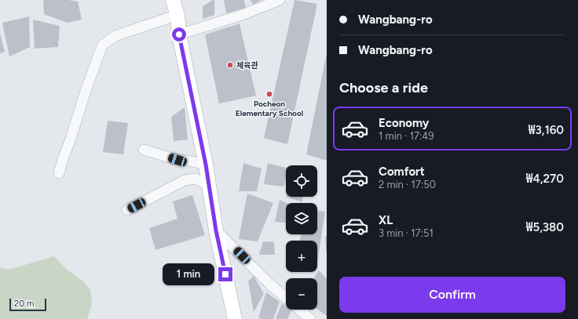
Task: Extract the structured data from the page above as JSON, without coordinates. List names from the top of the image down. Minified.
{"places":["체육관","Pocheon Elementary School"],"scale_bar":"20 m","page":{"banner":["Wangbang-ro","Wangbang-ro"],"heading":"Choose a ride","list":[{"name":"Economy","note":"1 min · 17:49","value":"₩3,160"},{"name":"Comfort","note":"2 min · 17:50","value":"₩4,270"},{"name":"XL","note":"3 min · 17:51","value":"₩5,380"}],"map_buttons":["+","−"],"bubble":"1 min","buttons":"Confirm","scale":"20 m"}}
